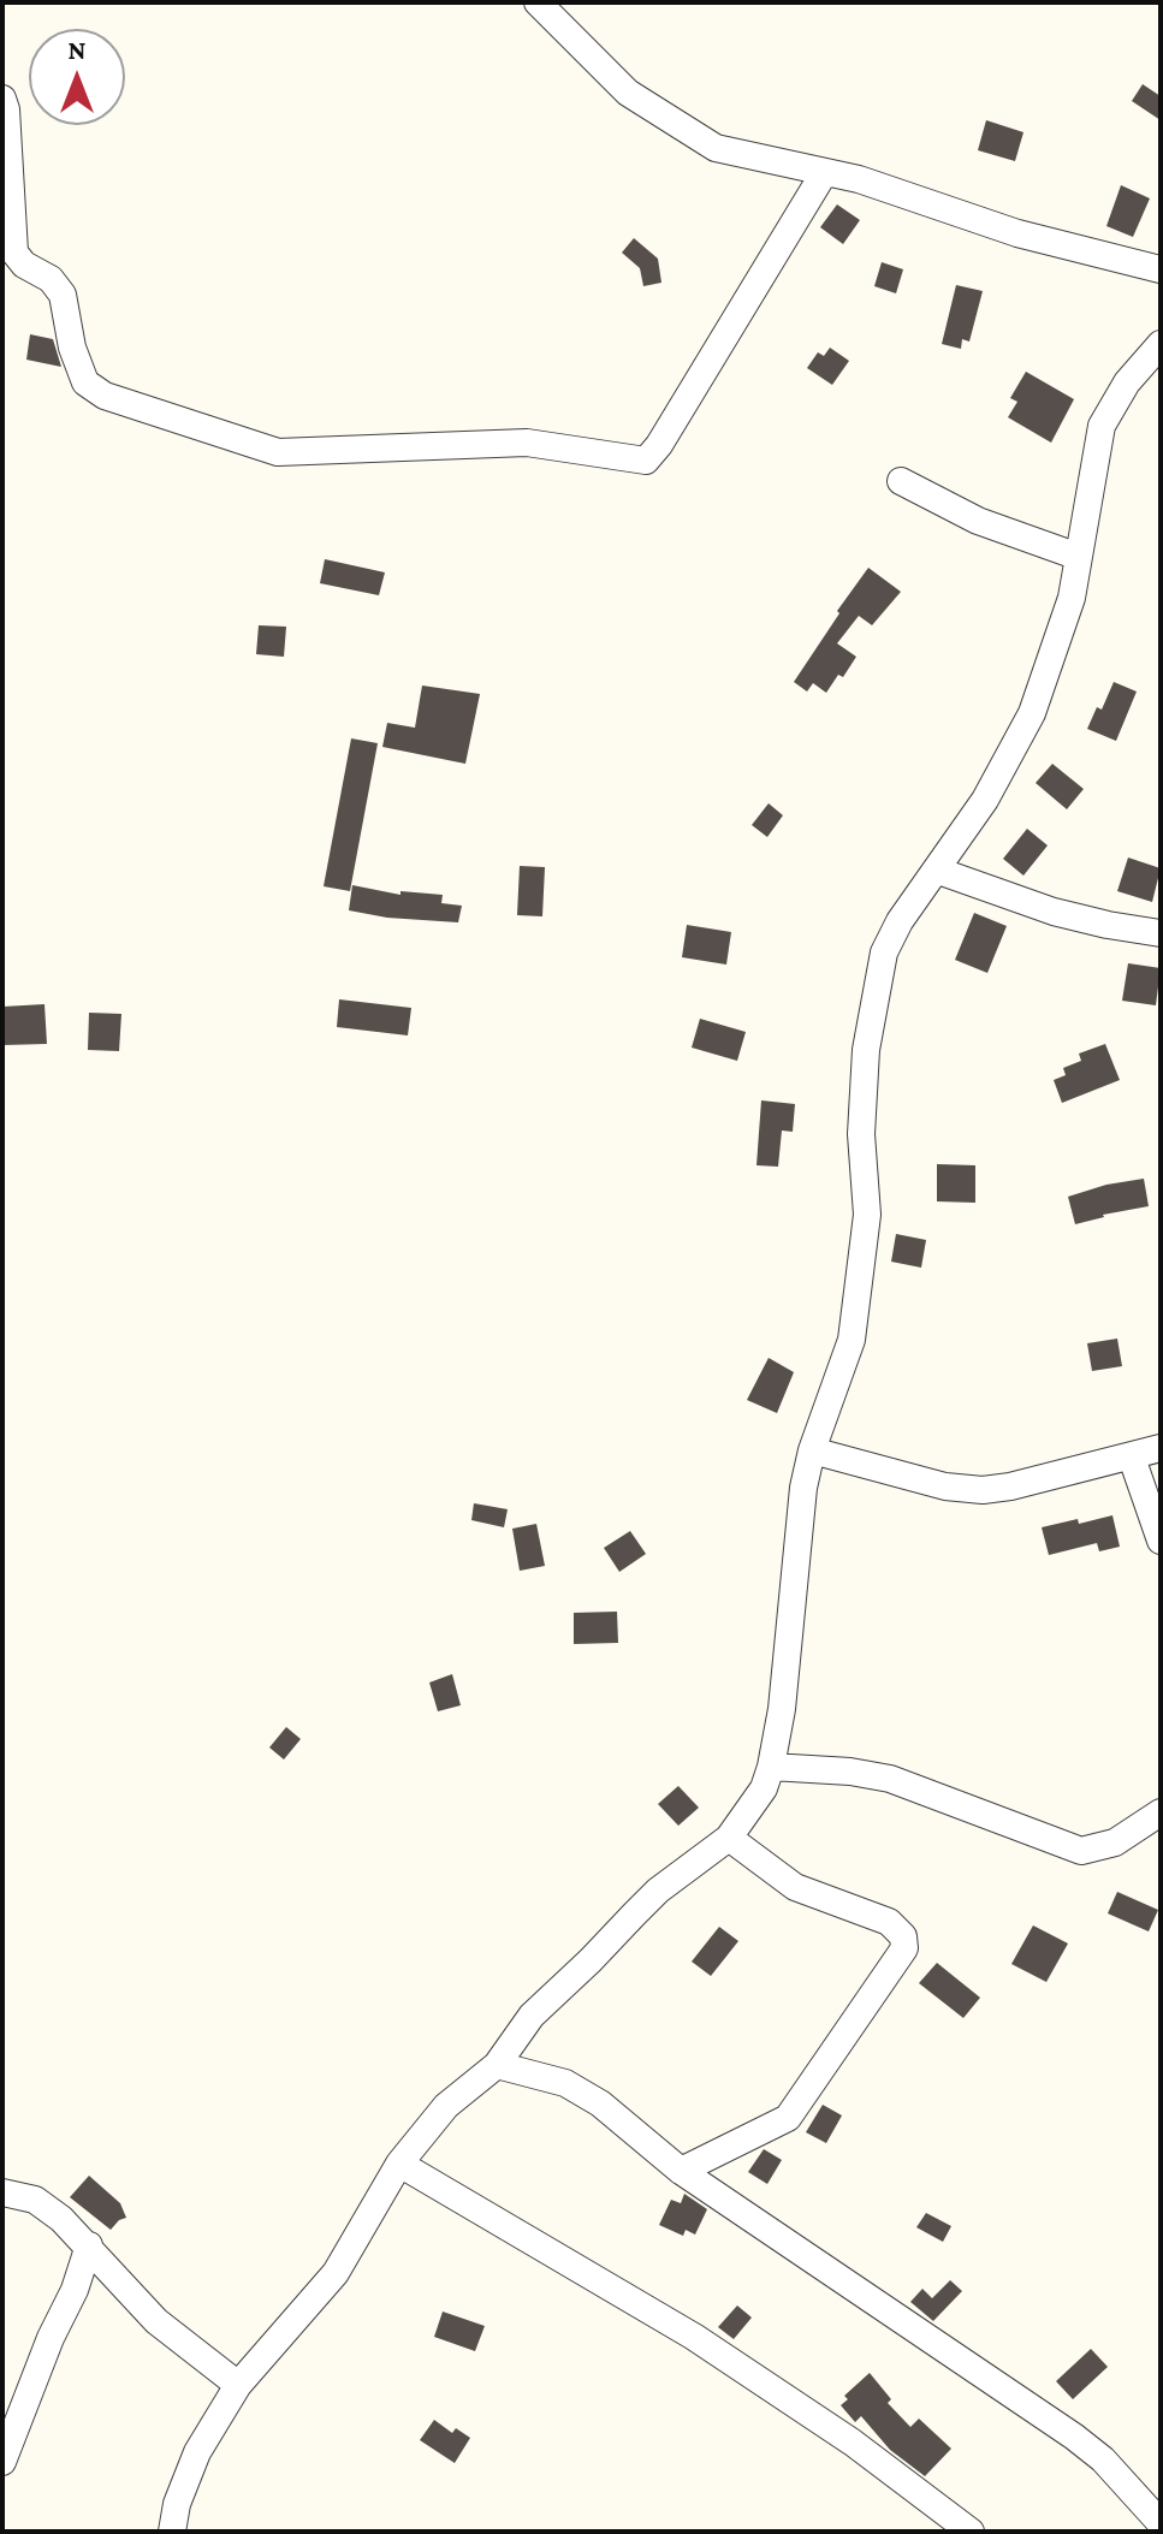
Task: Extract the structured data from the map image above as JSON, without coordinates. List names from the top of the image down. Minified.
{"north":"top"}
